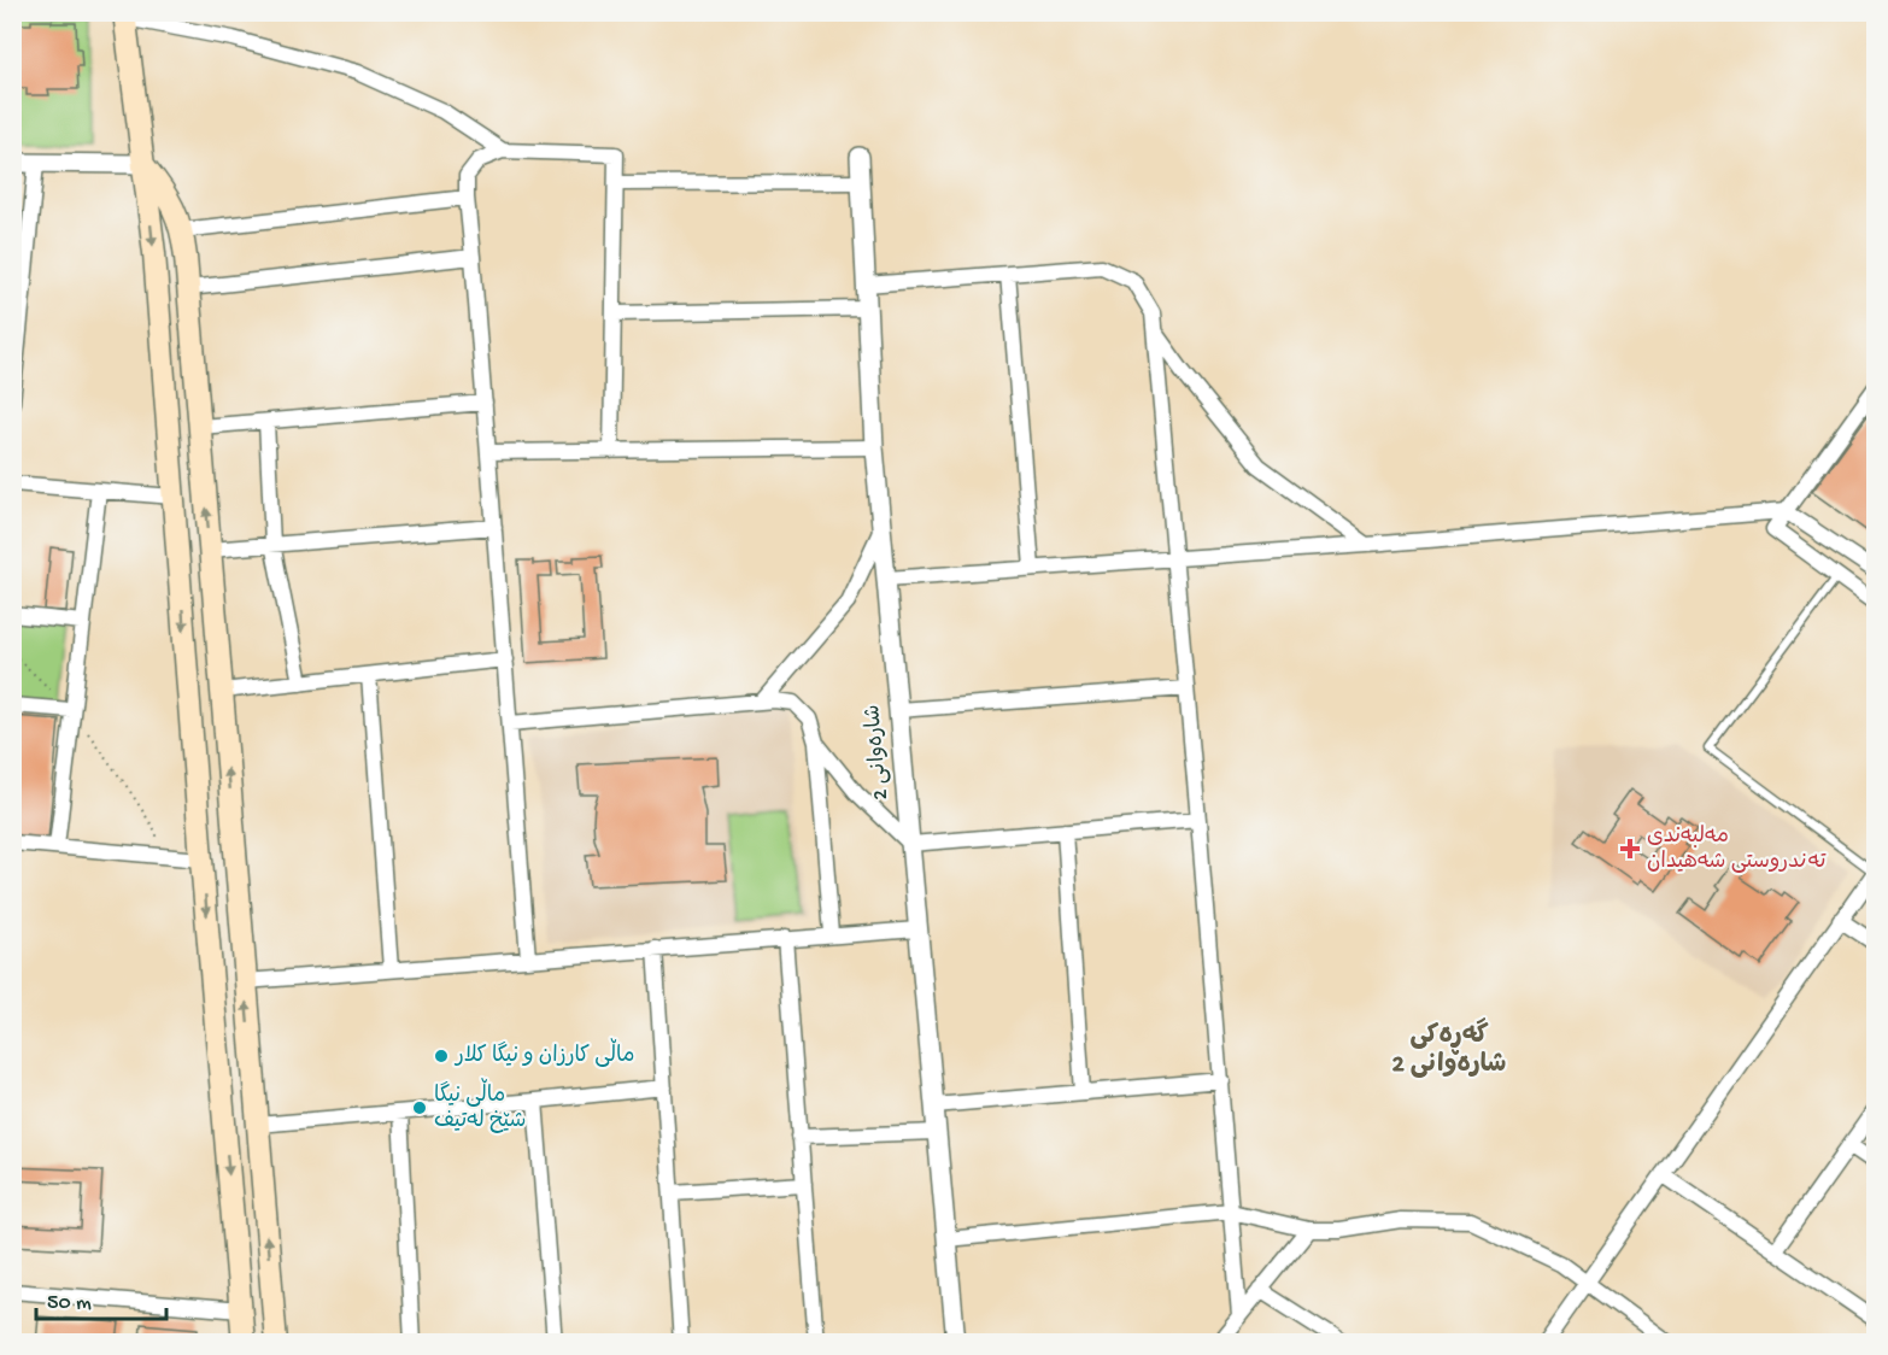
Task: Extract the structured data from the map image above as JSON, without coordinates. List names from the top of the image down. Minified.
{"streets":{"street":["شارەوانی 2"]},"districts":["گەڕەکی شارەوانی 2"],"places":{"health":["مەلبەندی تەندروستی شەهیدان"],"other":["ماڵی کارزان و نیگا کلار","ماڵی نیگا شێخ لەتیف"]},"scale_bar":"50 m"}
